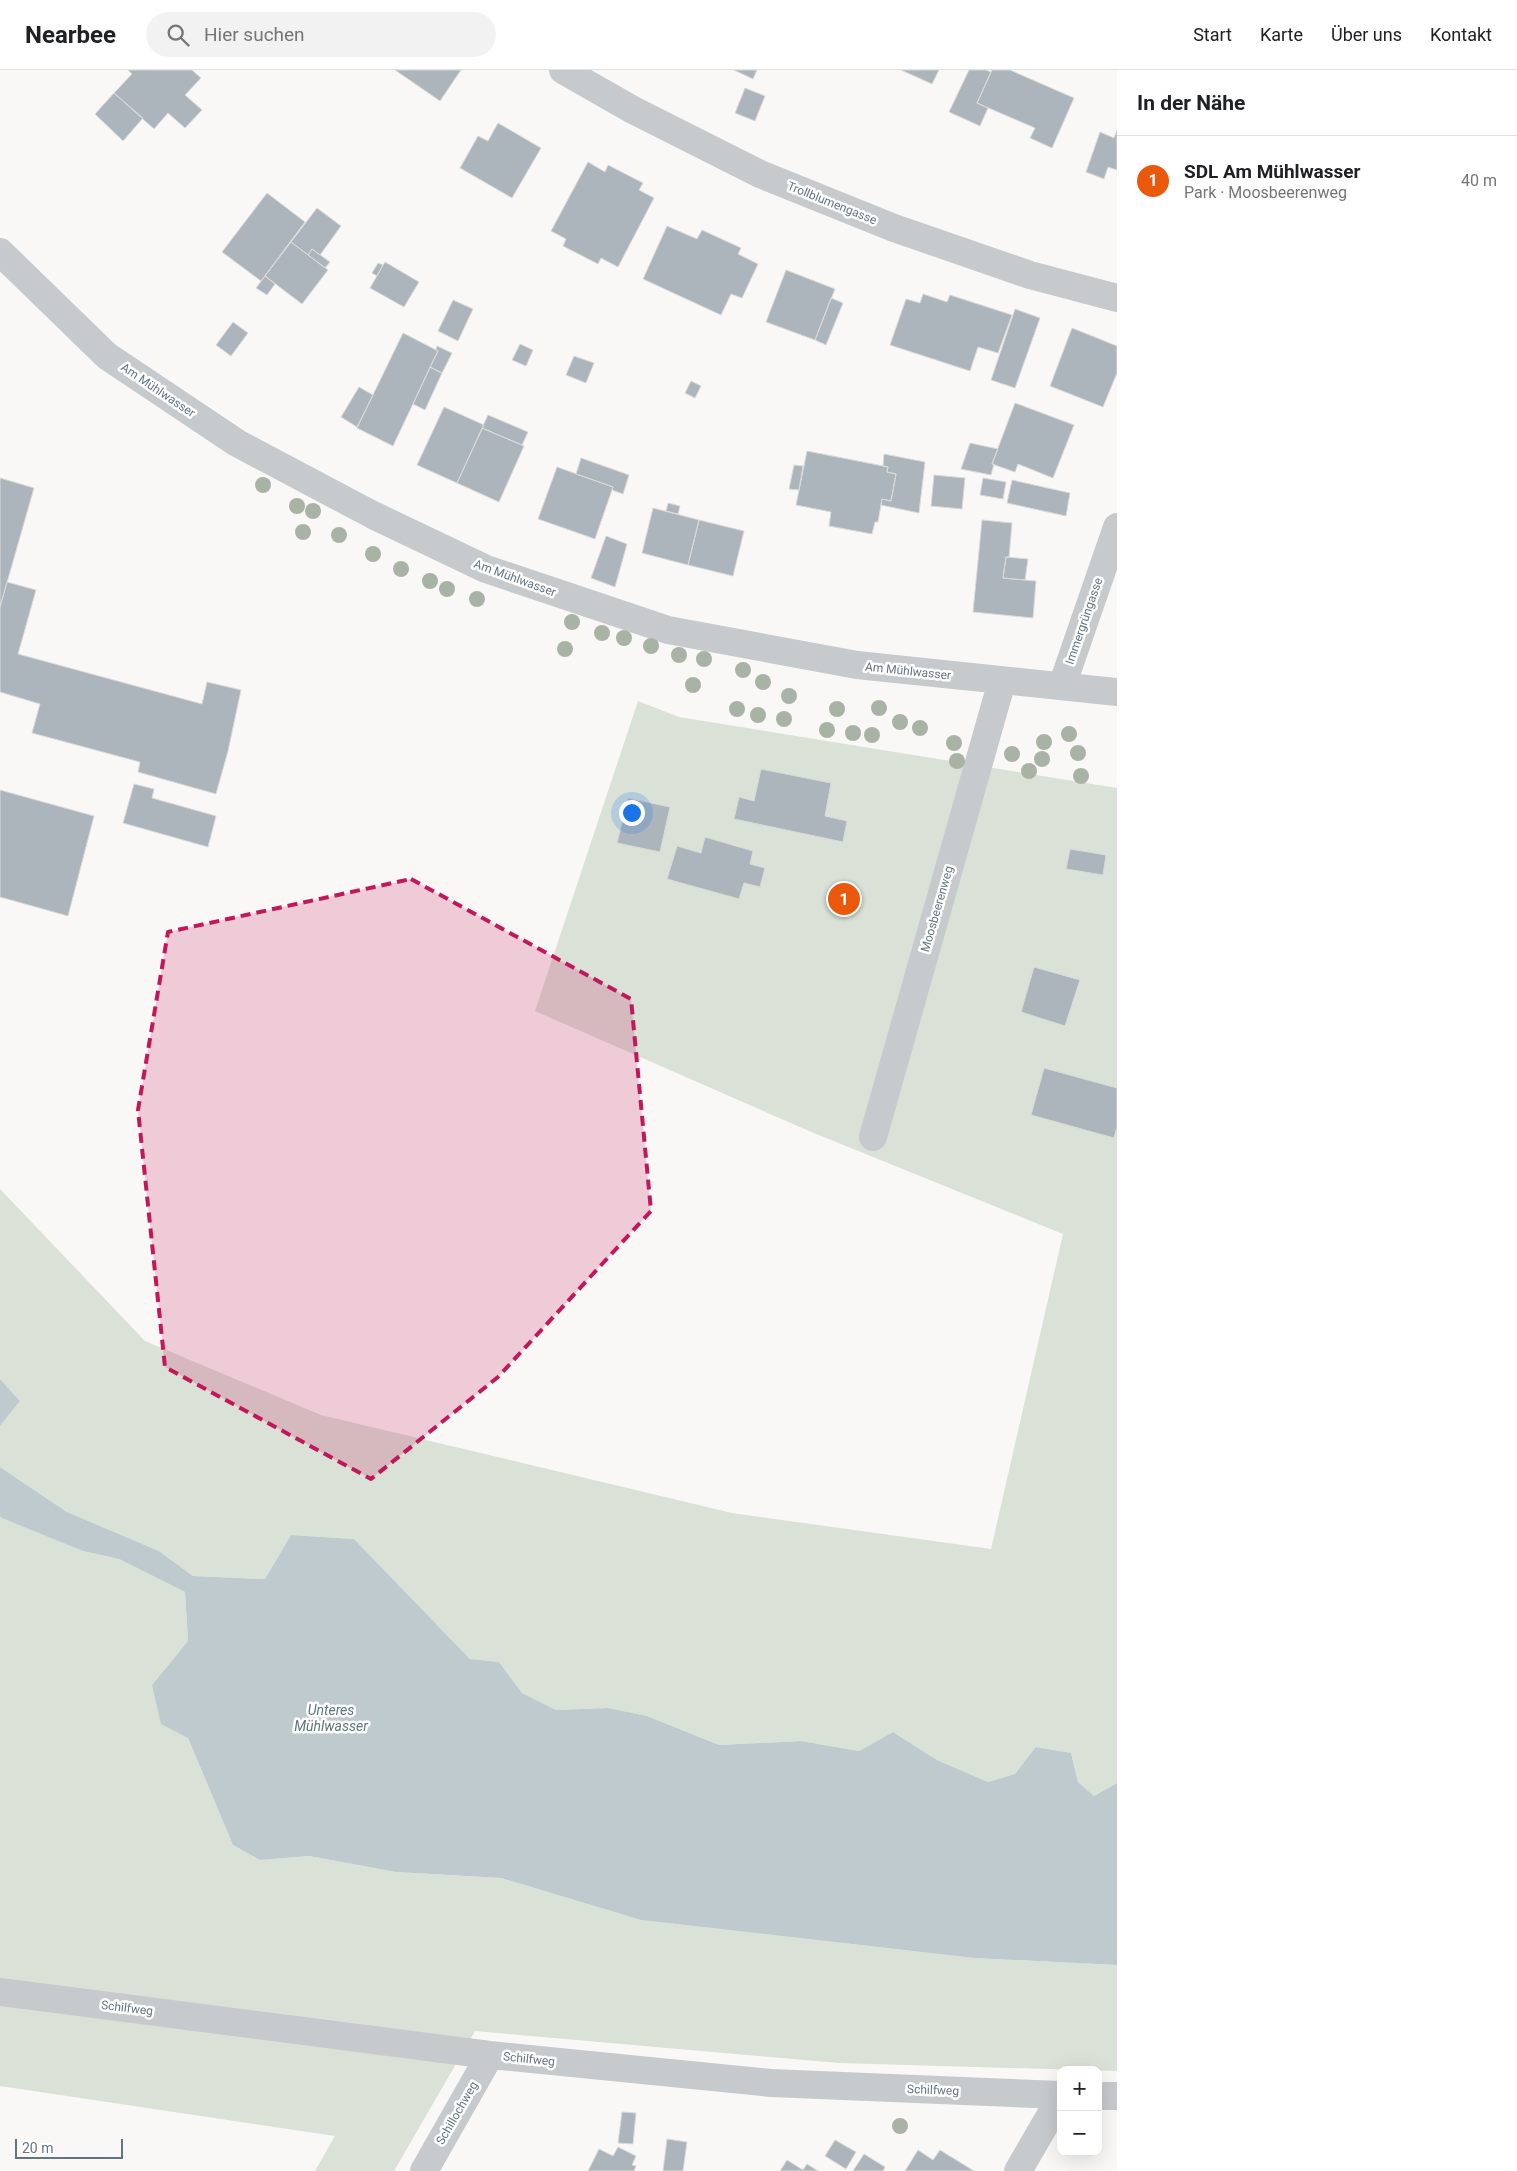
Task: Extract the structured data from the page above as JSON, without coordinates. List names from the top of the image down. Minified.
{"streets":{"street":["Trollblumengasse","Am Mühlwasser","Immergrüngasse","Moosbeerenweg","Schilfweg","Schillochweg"]},"crossings":[["Am Mühlwasser","Immergrüngasse"],["Am Mühlwasser","Moosbeerenweg"],["Schilfweg","Schillochweg"]],"water":["Unteres Mühlwasser"],"scale_bar":"20 m","page":{"header":"Nearbee","search":"Hier suchen","nav":["Start","Karte","Über uns","Kontakt"],"heading":"In der Nähe","list":[{"mark":"1","name":"SDL Am Mühlwasser","note":"Park · Moosbeerenweg","value":"40 m"}],"pins":"1","map_buttons":["+","−"],"scale":"20 m"}}
